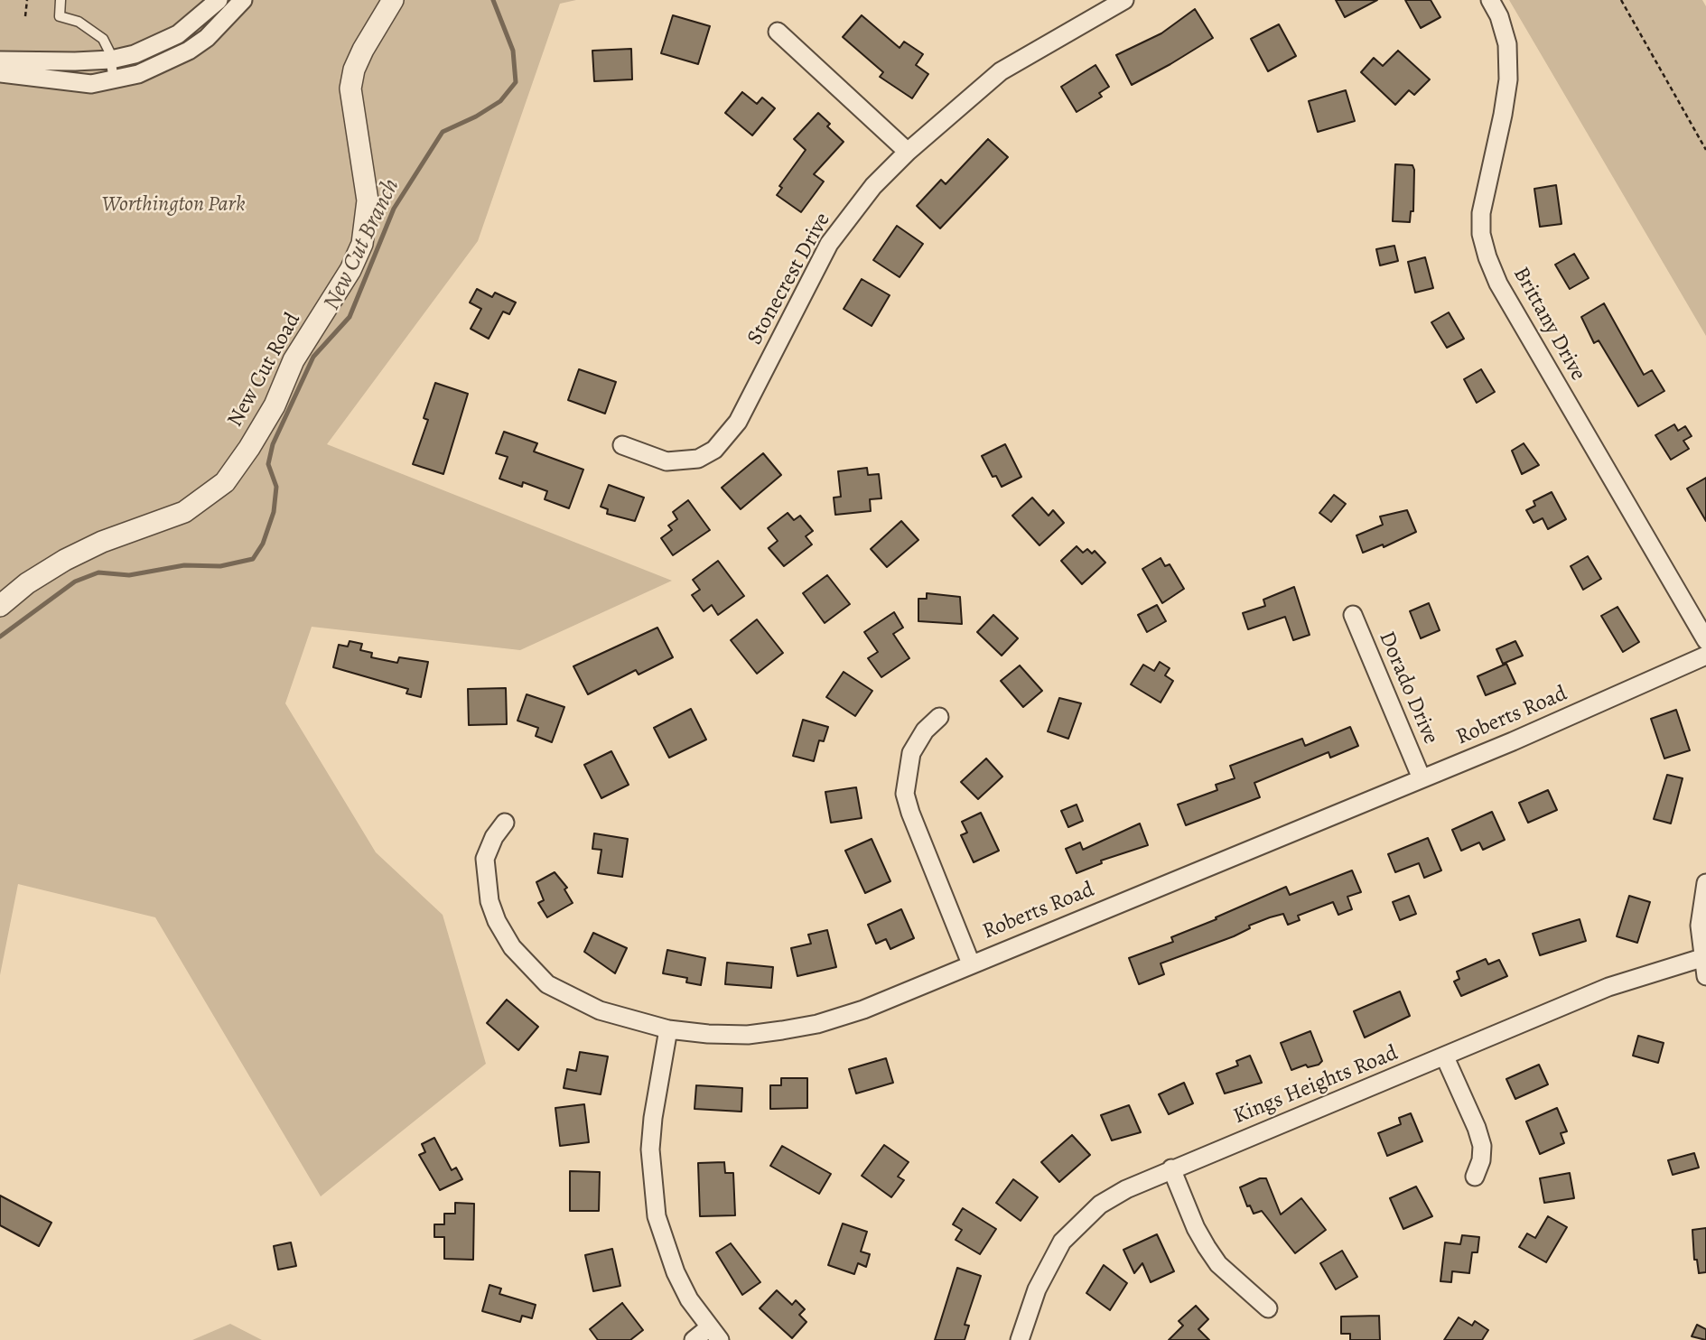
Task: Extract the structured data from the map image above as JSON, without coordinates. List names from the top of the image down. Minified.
{"streets":{"street":["Stonecrest Drive","Brittany Drive","New Cut Road","Dorado Drive","Roberts Road","Kings Heights Road"]},"crossings":[["Dorado Drive","Roberts Road"]],"water":["New Cut Branch"],"parks":["Worthington Park"]}
